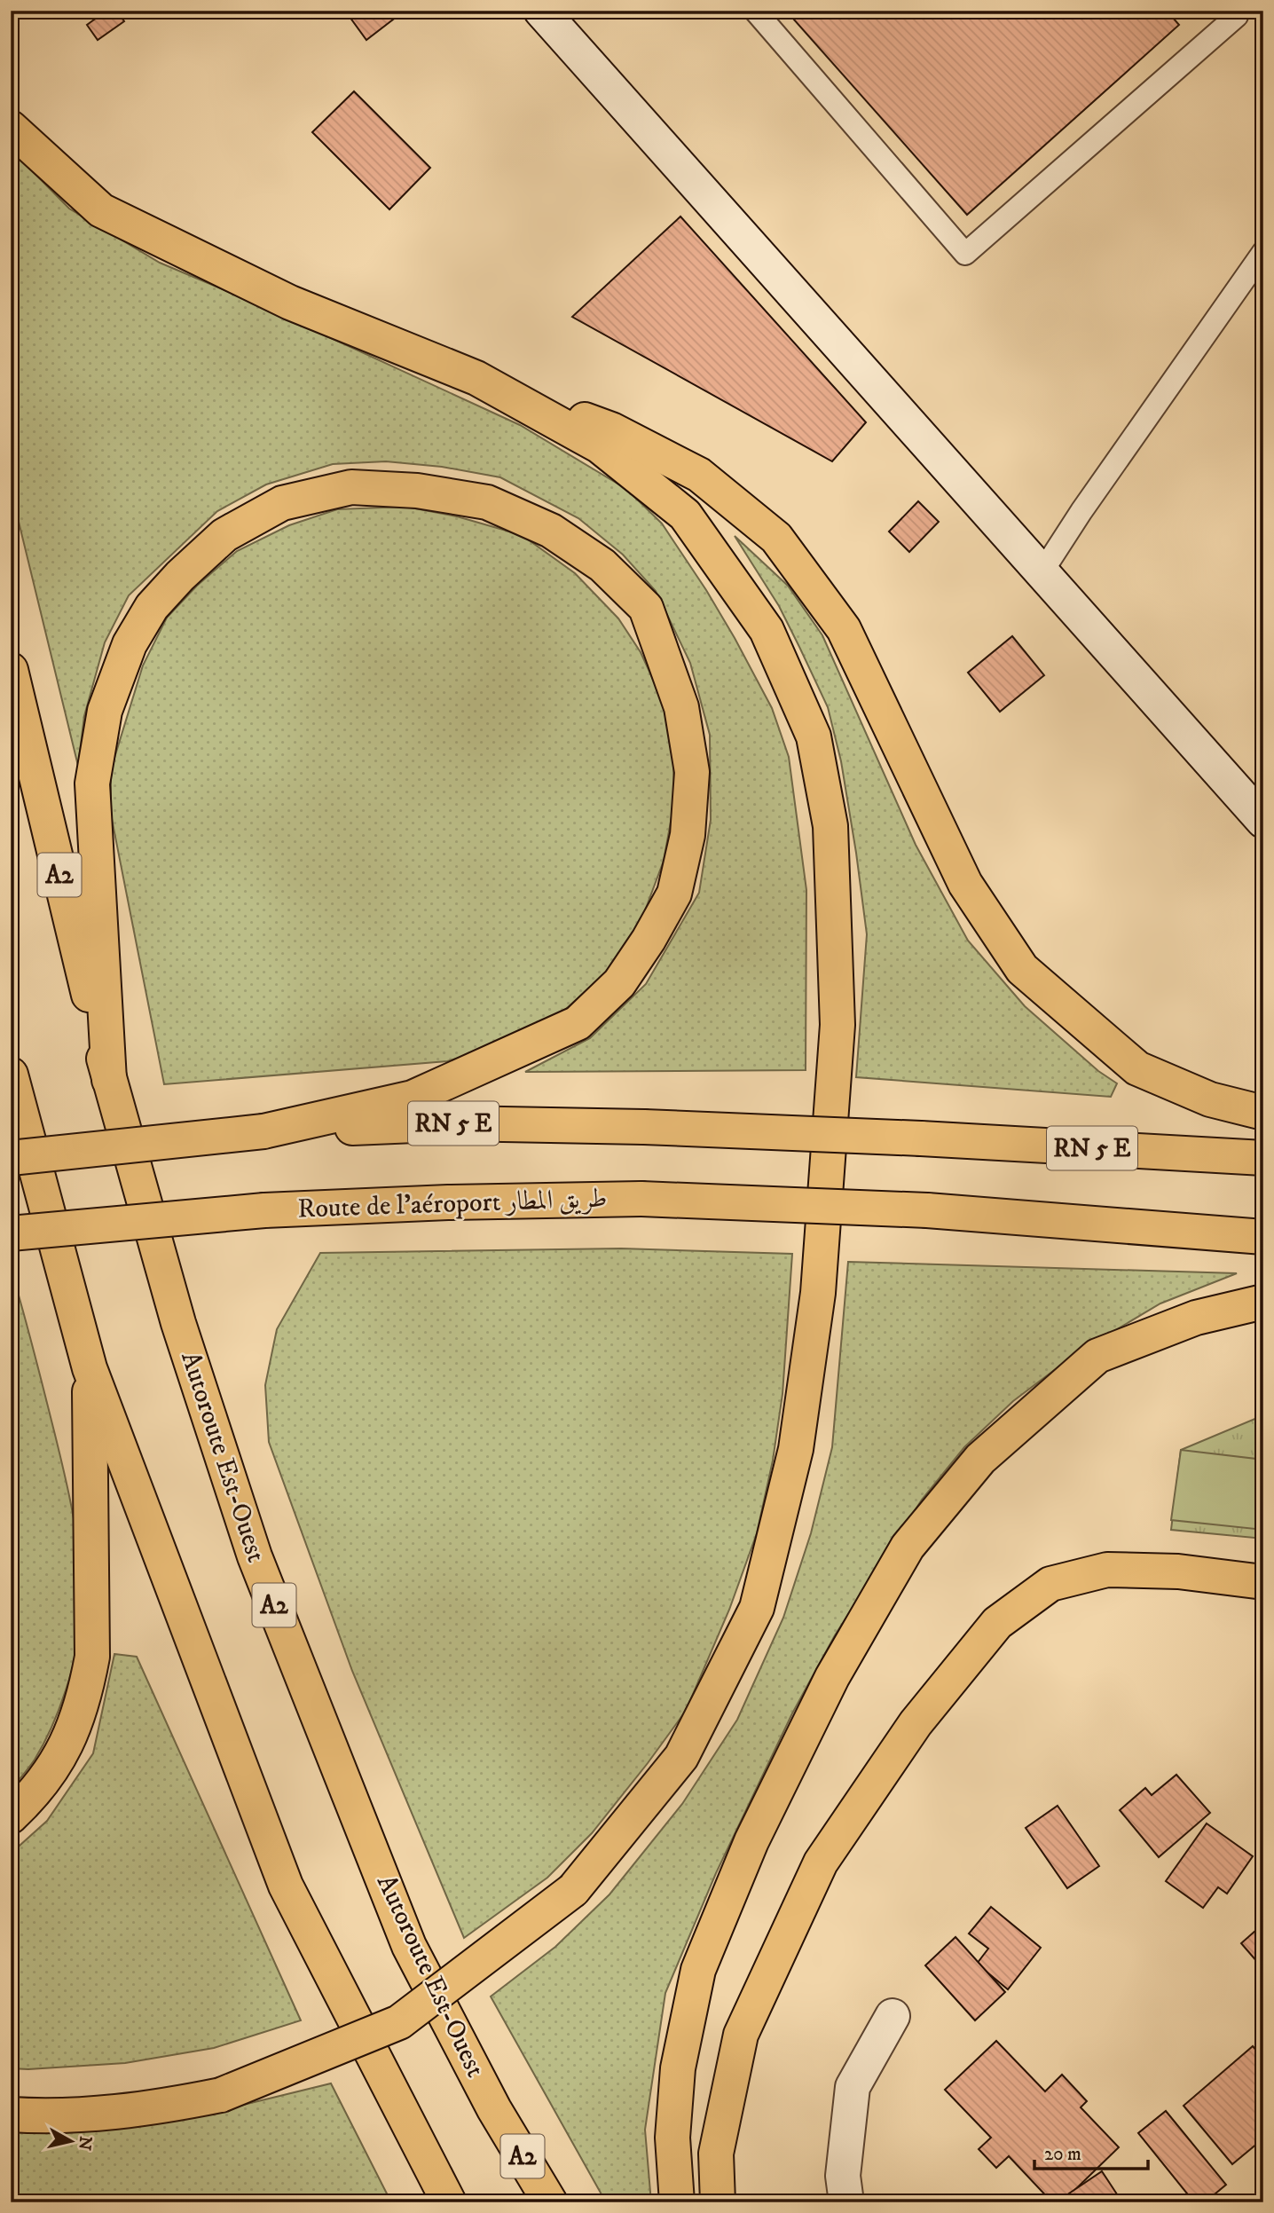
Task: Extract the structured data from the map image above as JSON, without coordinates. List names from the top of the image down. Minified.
{"streets":{"highway":["A2","RN 5 E","Route de l'aéroport طريق المطار","Autoroute Est-Ouest"]},"scale_bar":"20 m","north":"right"}
